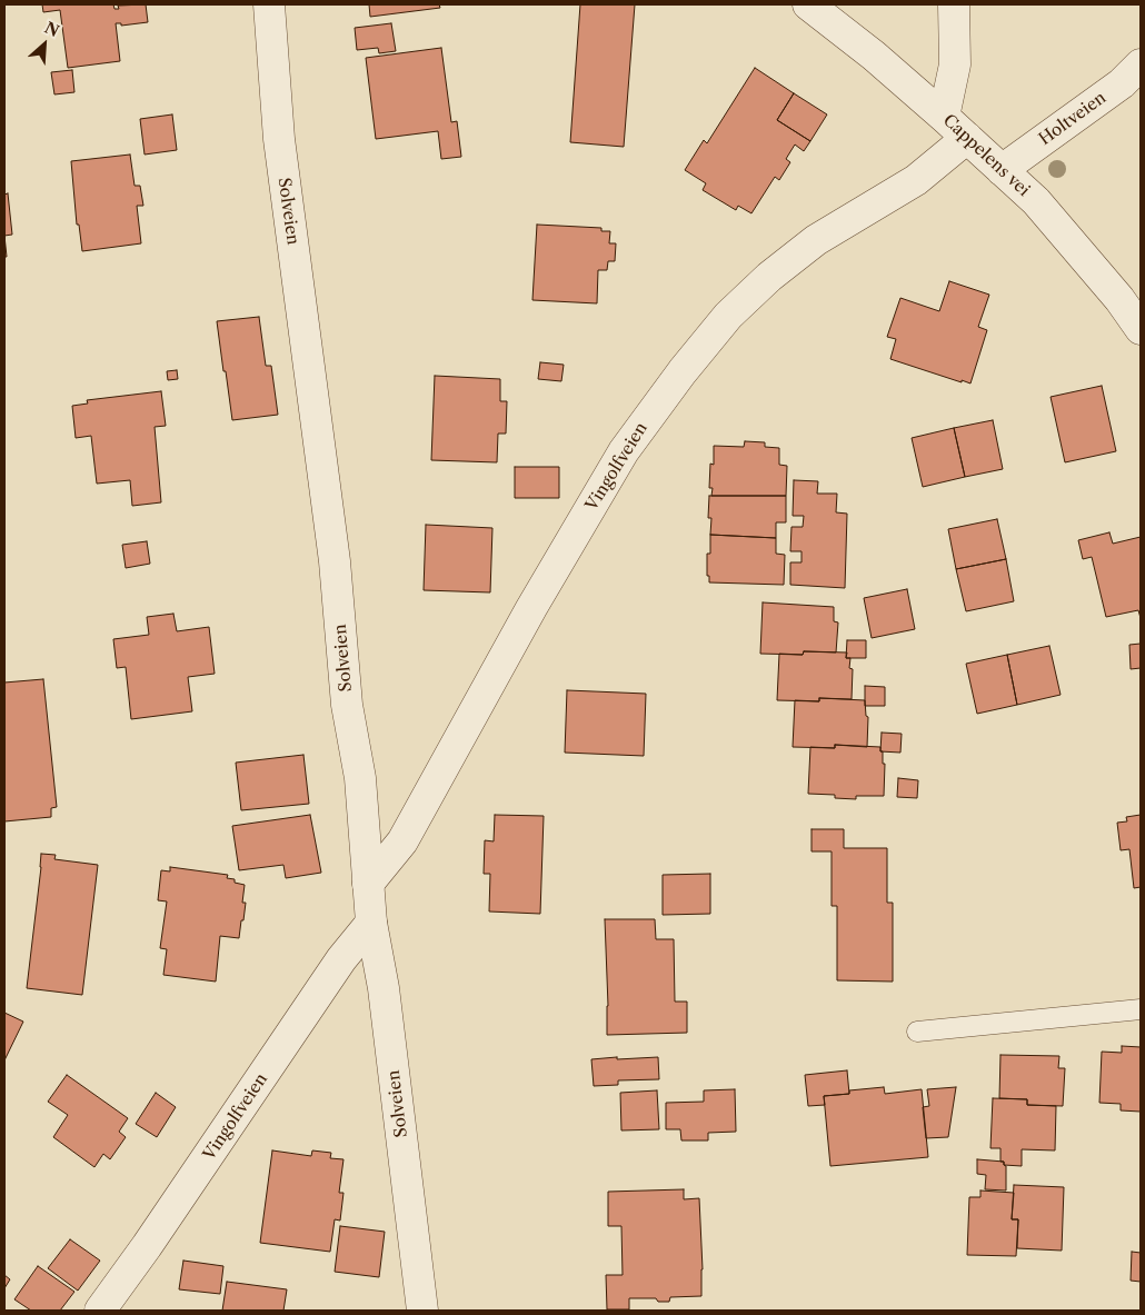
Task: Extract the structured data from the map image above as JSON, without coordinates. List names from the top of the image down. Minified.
{"streets":{"street":["Holtveien","Cappelens vei","Solveien","Vingolfveien"]},"crossings":[["Holtveien","Cappelens vei"],["Cappelens vei","Vingolfveien"],["Solveien","Vingolfveien"]],"north":"top right"}
